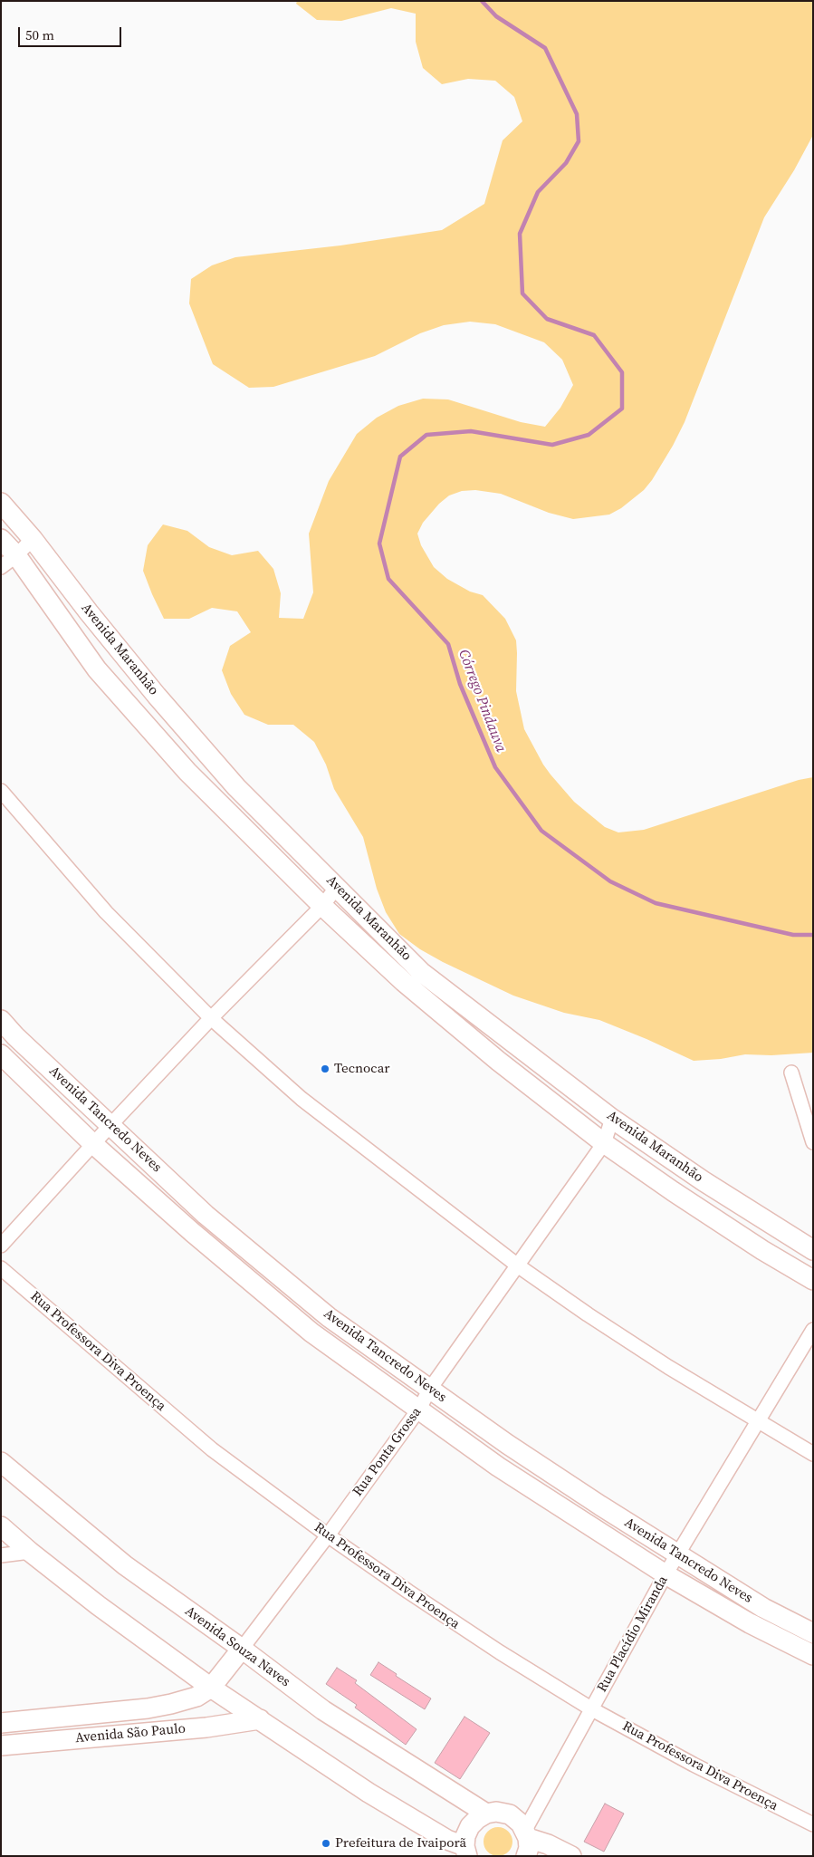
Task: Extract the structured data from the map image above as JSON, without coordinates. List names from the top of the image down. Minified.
{"streets":{"street":["Avenida Maranhão","Avenida Tancredo Neves","Rua Professora Diva Proença","Rua Ponta Grossa","Rua Placídio Miranda","Avenida Souza Naves","Avenida São Paulo"]},"crossings":[["Avenida Maranhão","Rua Ponta Grossa"],["Avenida Tancredo Neves","Rua Ponta Grossa"],["Avenida Tancredo Neves","Rua Placídio Miranda"],["Rua Professora Diva Proença","Rua Ponta Grossa"],["Rua Professora Diva Proença","Rua Placídio Miranda"],["Rua Ponta Grossa","Avenida Souza Naves"],["Rua Ponta Grossa","Avenida São Paulo"]],"water":["Córrego Pindauva"],"places":["Tecnocar","Prefeitura de Ivaiporã"],"scale_bar":"50 m"}
